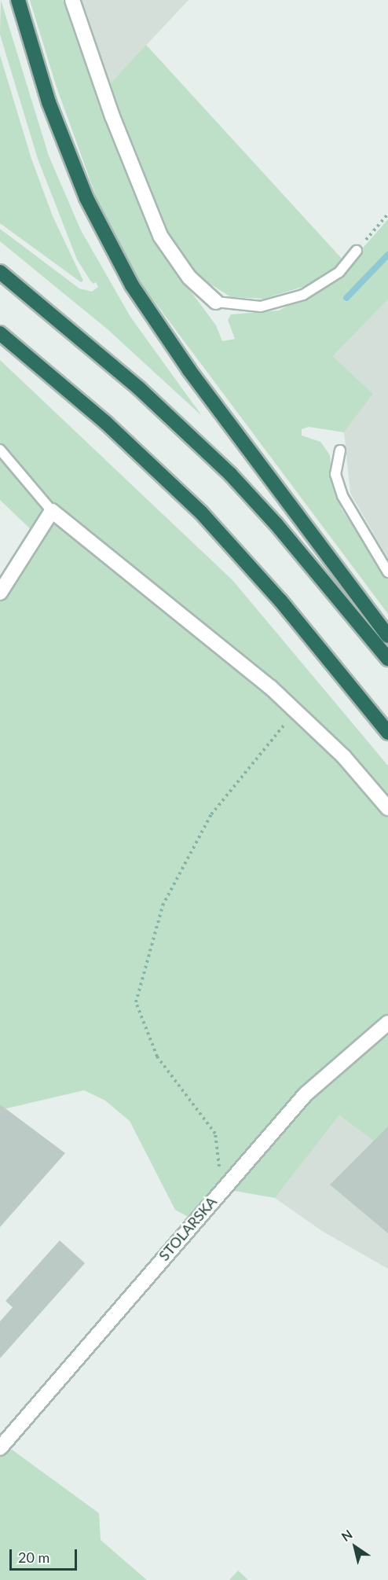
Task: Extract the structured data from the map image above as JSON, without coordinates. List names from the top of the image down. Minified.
{"streets":{"street":["STOLARSKA"]},"scale_bar":"20 m","north":"top left"}
